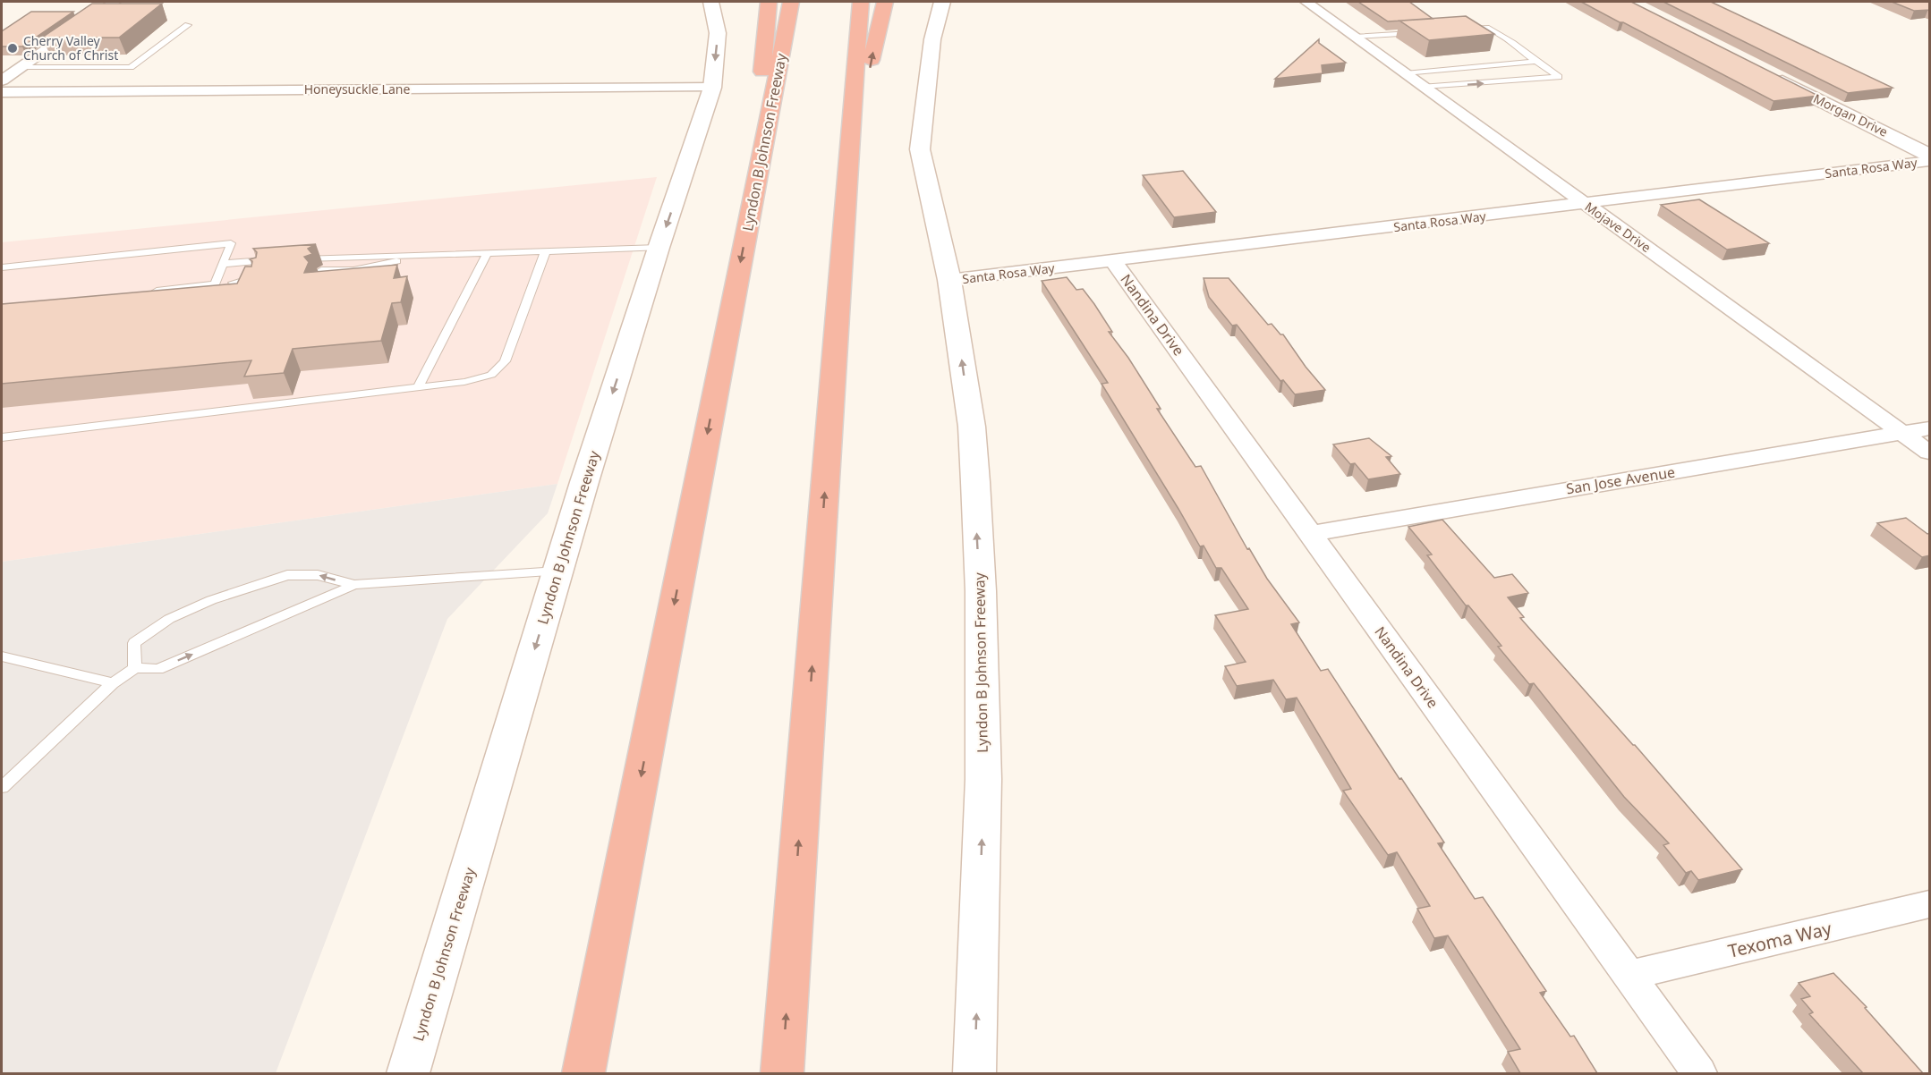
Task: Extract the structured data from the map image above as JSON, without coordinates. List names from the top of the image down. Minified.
{"streets":{"highway":["Lyndon B Johnson Freeway"],"main road":["Morgan Drive"],"street":["Honeysuckle Lane","Santa Rosa Way","Mojave Drive","Nandina Drive","San Jose Avenue","Texoma Way"]},"crossings":[["Honeysuckle Lane","Lyndon B Johnson Freeway"],["Lyndon B Johnson Freeway","Santa Rosa Way"],["Santa Rosa Way","Mojave Drive"],["Santa Rosa Way","Nandina Drive"],["Mojave Drive","San Jose Avenue"],["Nandina Drive","San Jose Avenue"],["Nandina Drive","Texoma Way"]],"places":["Cherry Valley Church of Christ"]}
